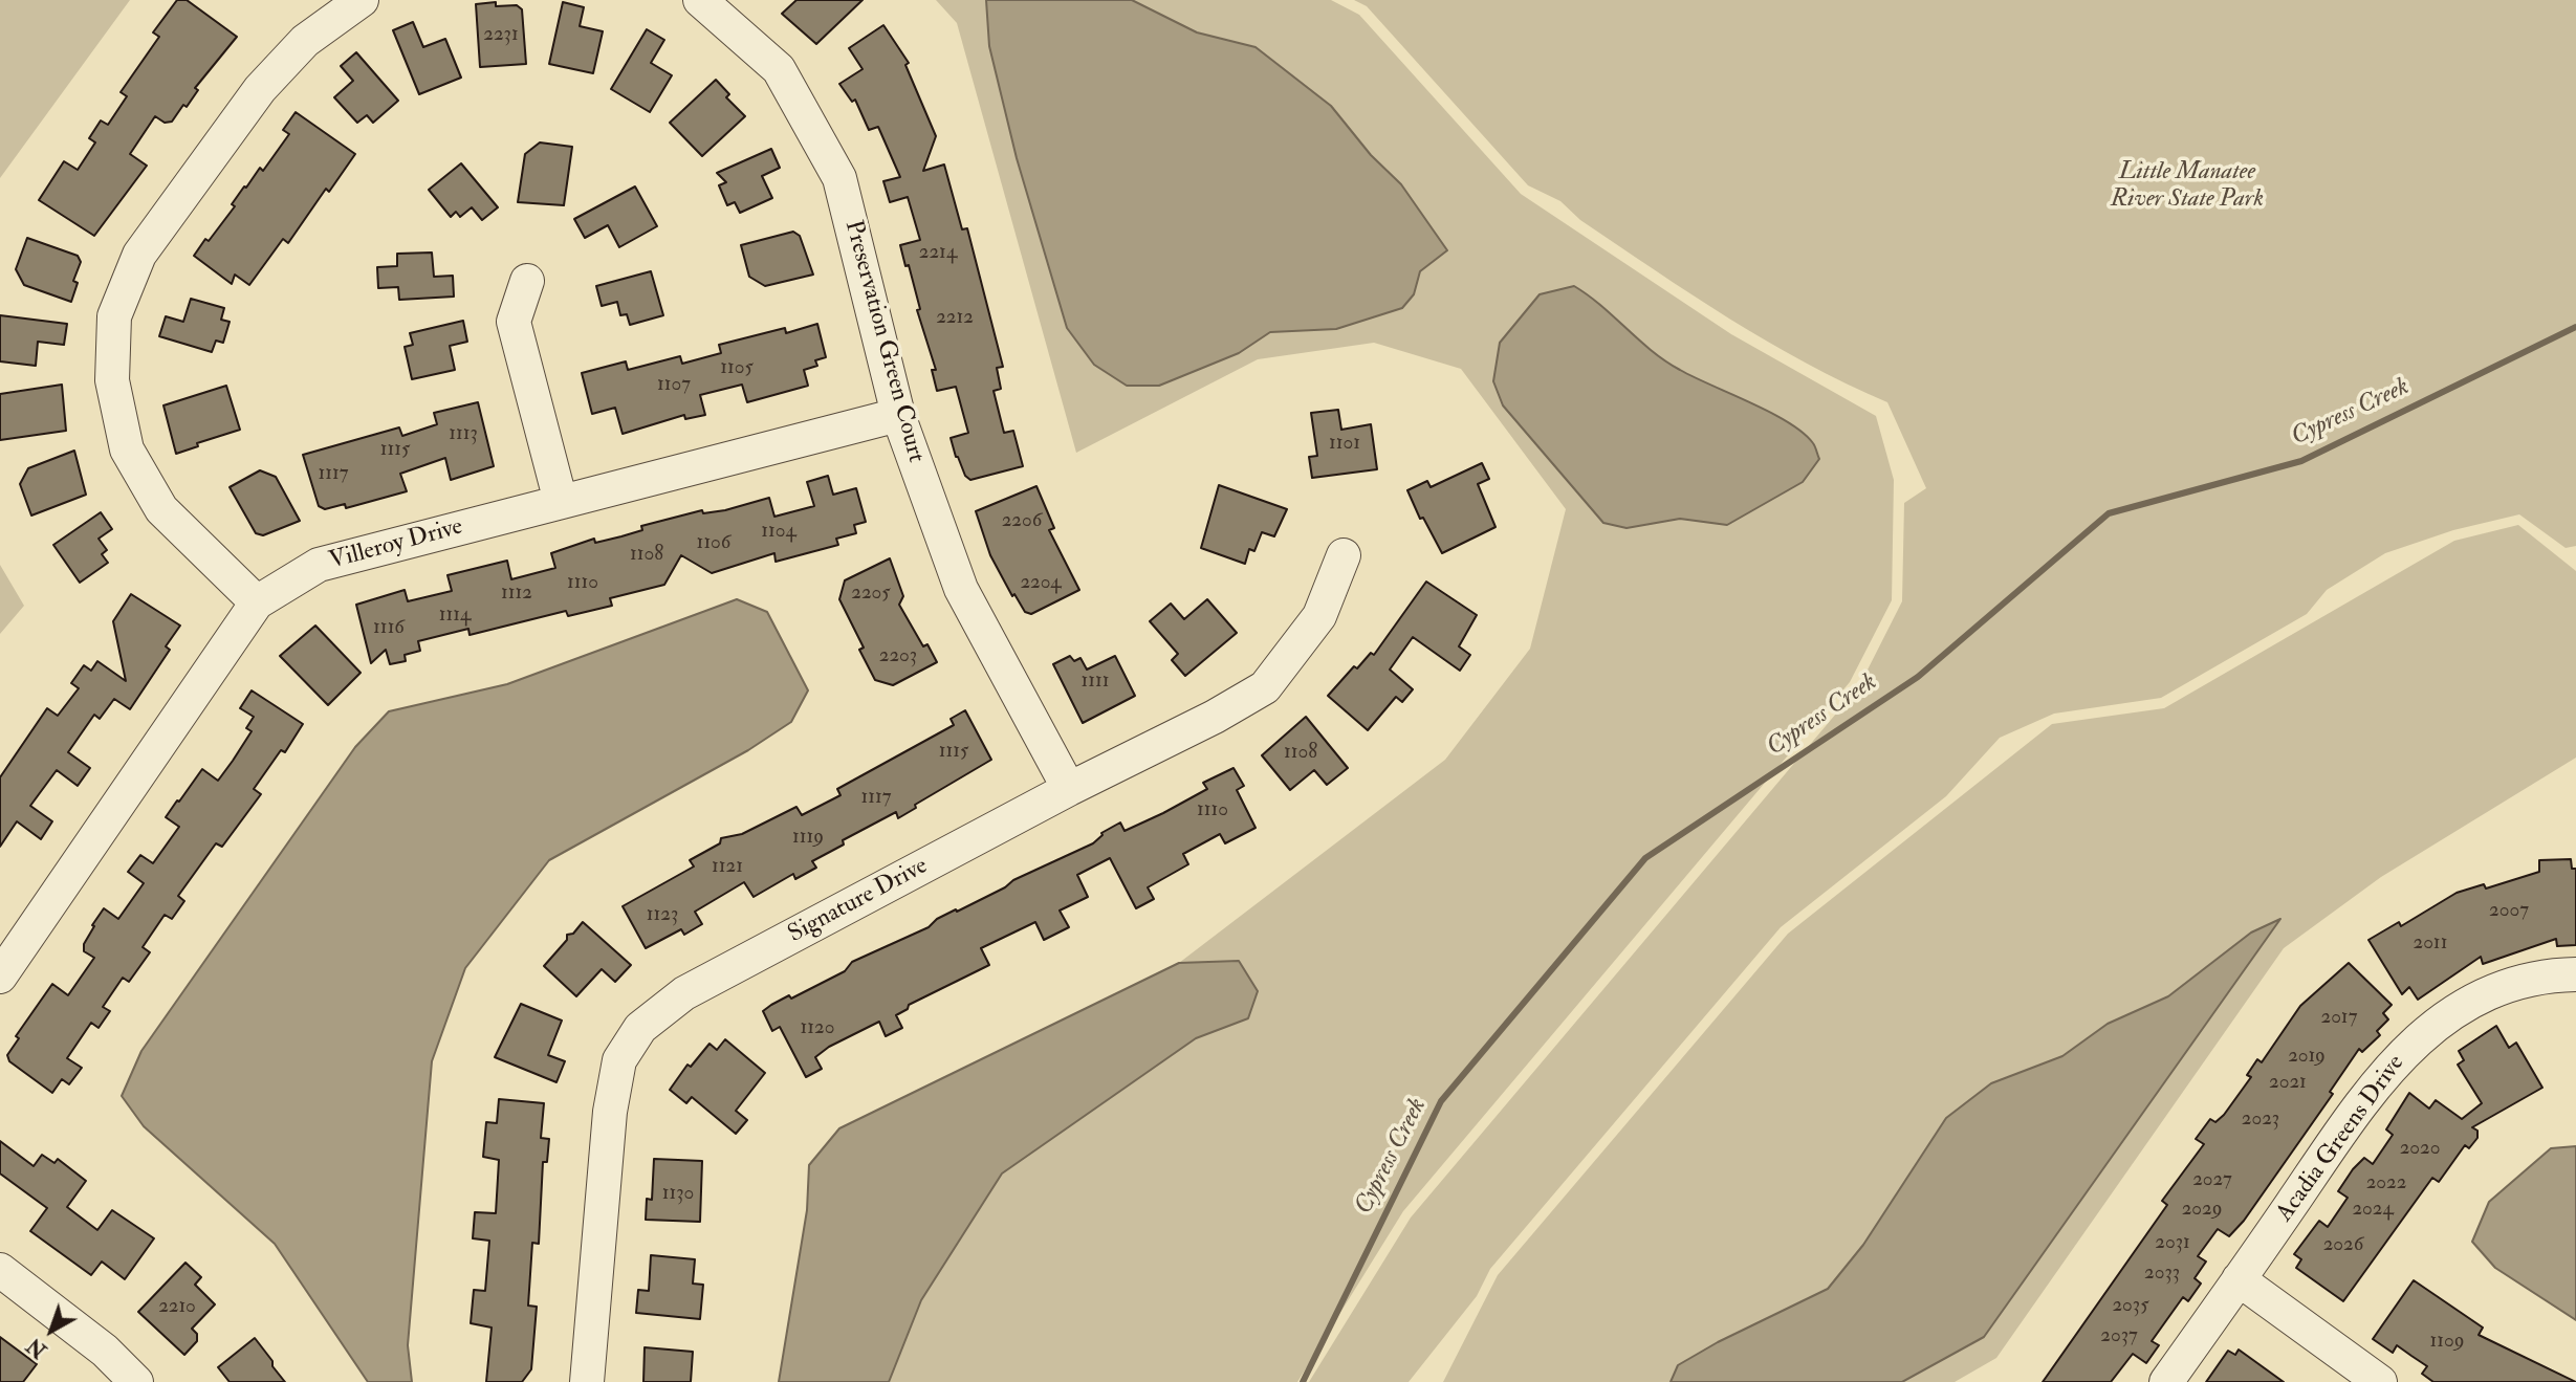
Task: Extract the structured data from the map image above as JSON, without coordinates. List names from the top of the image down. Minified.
{"streets":{"street":["Preservation Green Court","Villeroy Drive","Signature Drive","Acadia Greens Drive"]},"crossings":[["Preservation Green Court","Villeroy Drive"],["Preservation Green Court","Signature Drive"]],"water":["Cypress Creek"],"parks":["Little Manatee River State Park"],"house_numbers":["2231","2214","2212","1105","1107","1113","1101","1115","1117","2206","1104","1106","1108","1110","2204","1112","2205","1114","1116","2203","1111","1115","1108","1117","1110","1119","1121","2007","1123","2011","2017","1120","2019","2021","2023","2020","2027","2022","1130","2029","2024","2031","2026","2033","2035","2210","2037","1109"],"north":"bottom left"}
